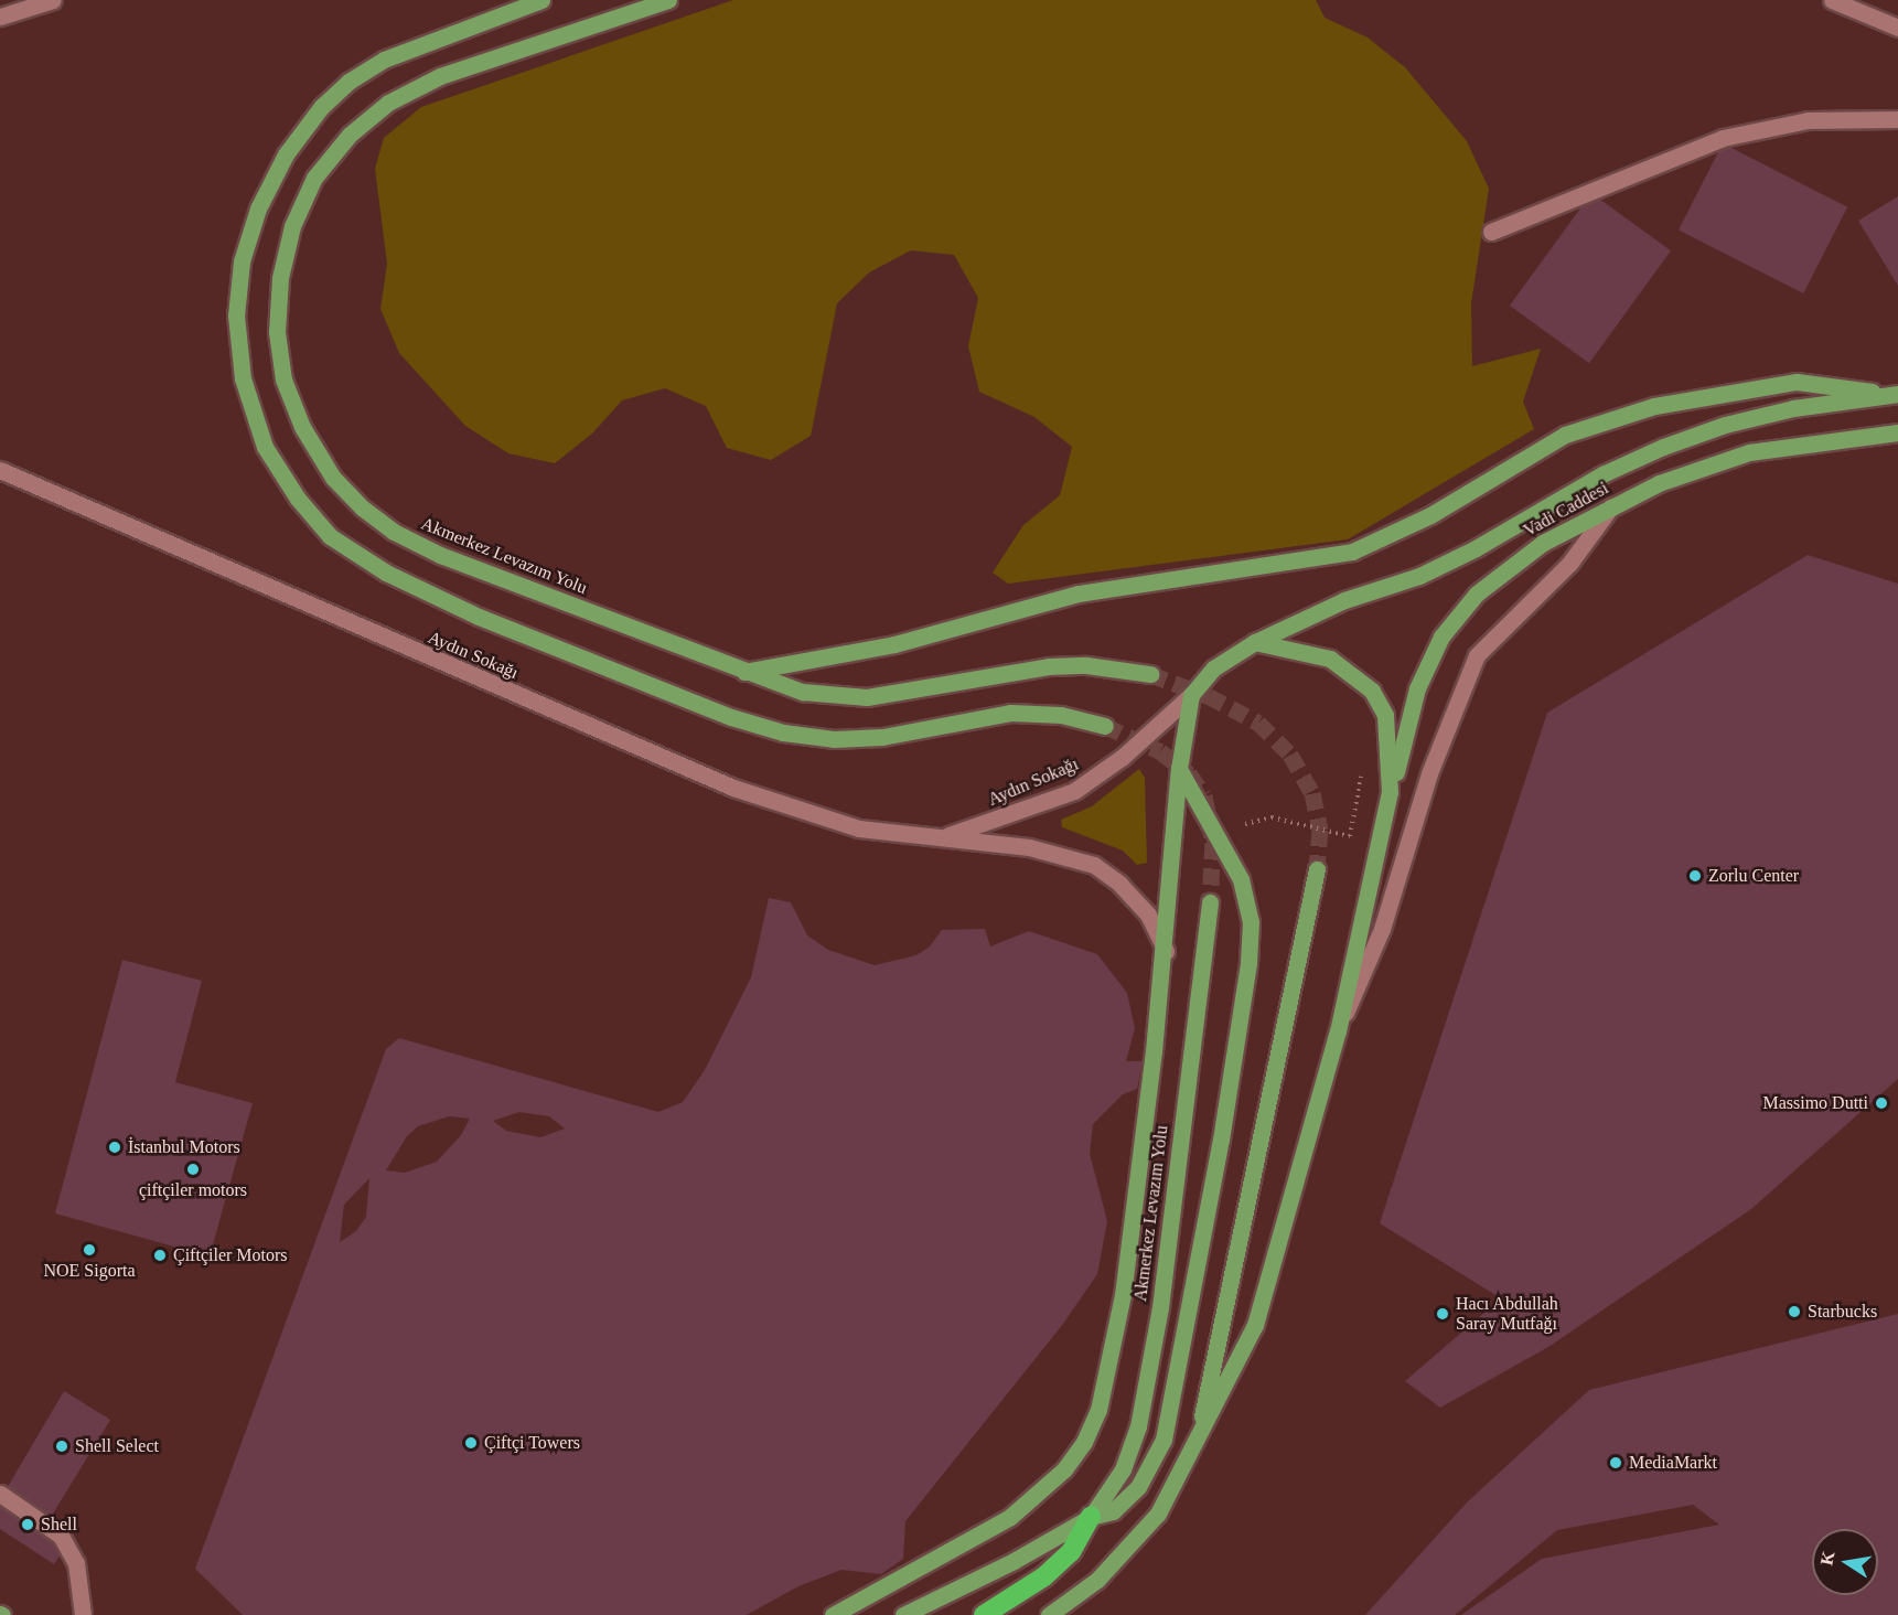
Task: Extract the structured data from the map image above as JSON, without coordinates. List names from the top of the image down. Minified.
{"streets":{"main road":["Vadi Caddesi","Akmerkez Levazım Yolu"],"street":["Aydın Sokağı"]},"places":["Zorlu Center","Massimo Dutti","İstanbul Motors","çiftçiler motors","NOE Sigorta","Çiftçiler Motors","Starbucks","Hacı Abdullah Saray Mutfağı","Çiftçi Towers","Shell Select","MediaMarkt","Shell"],"north":"left"}
